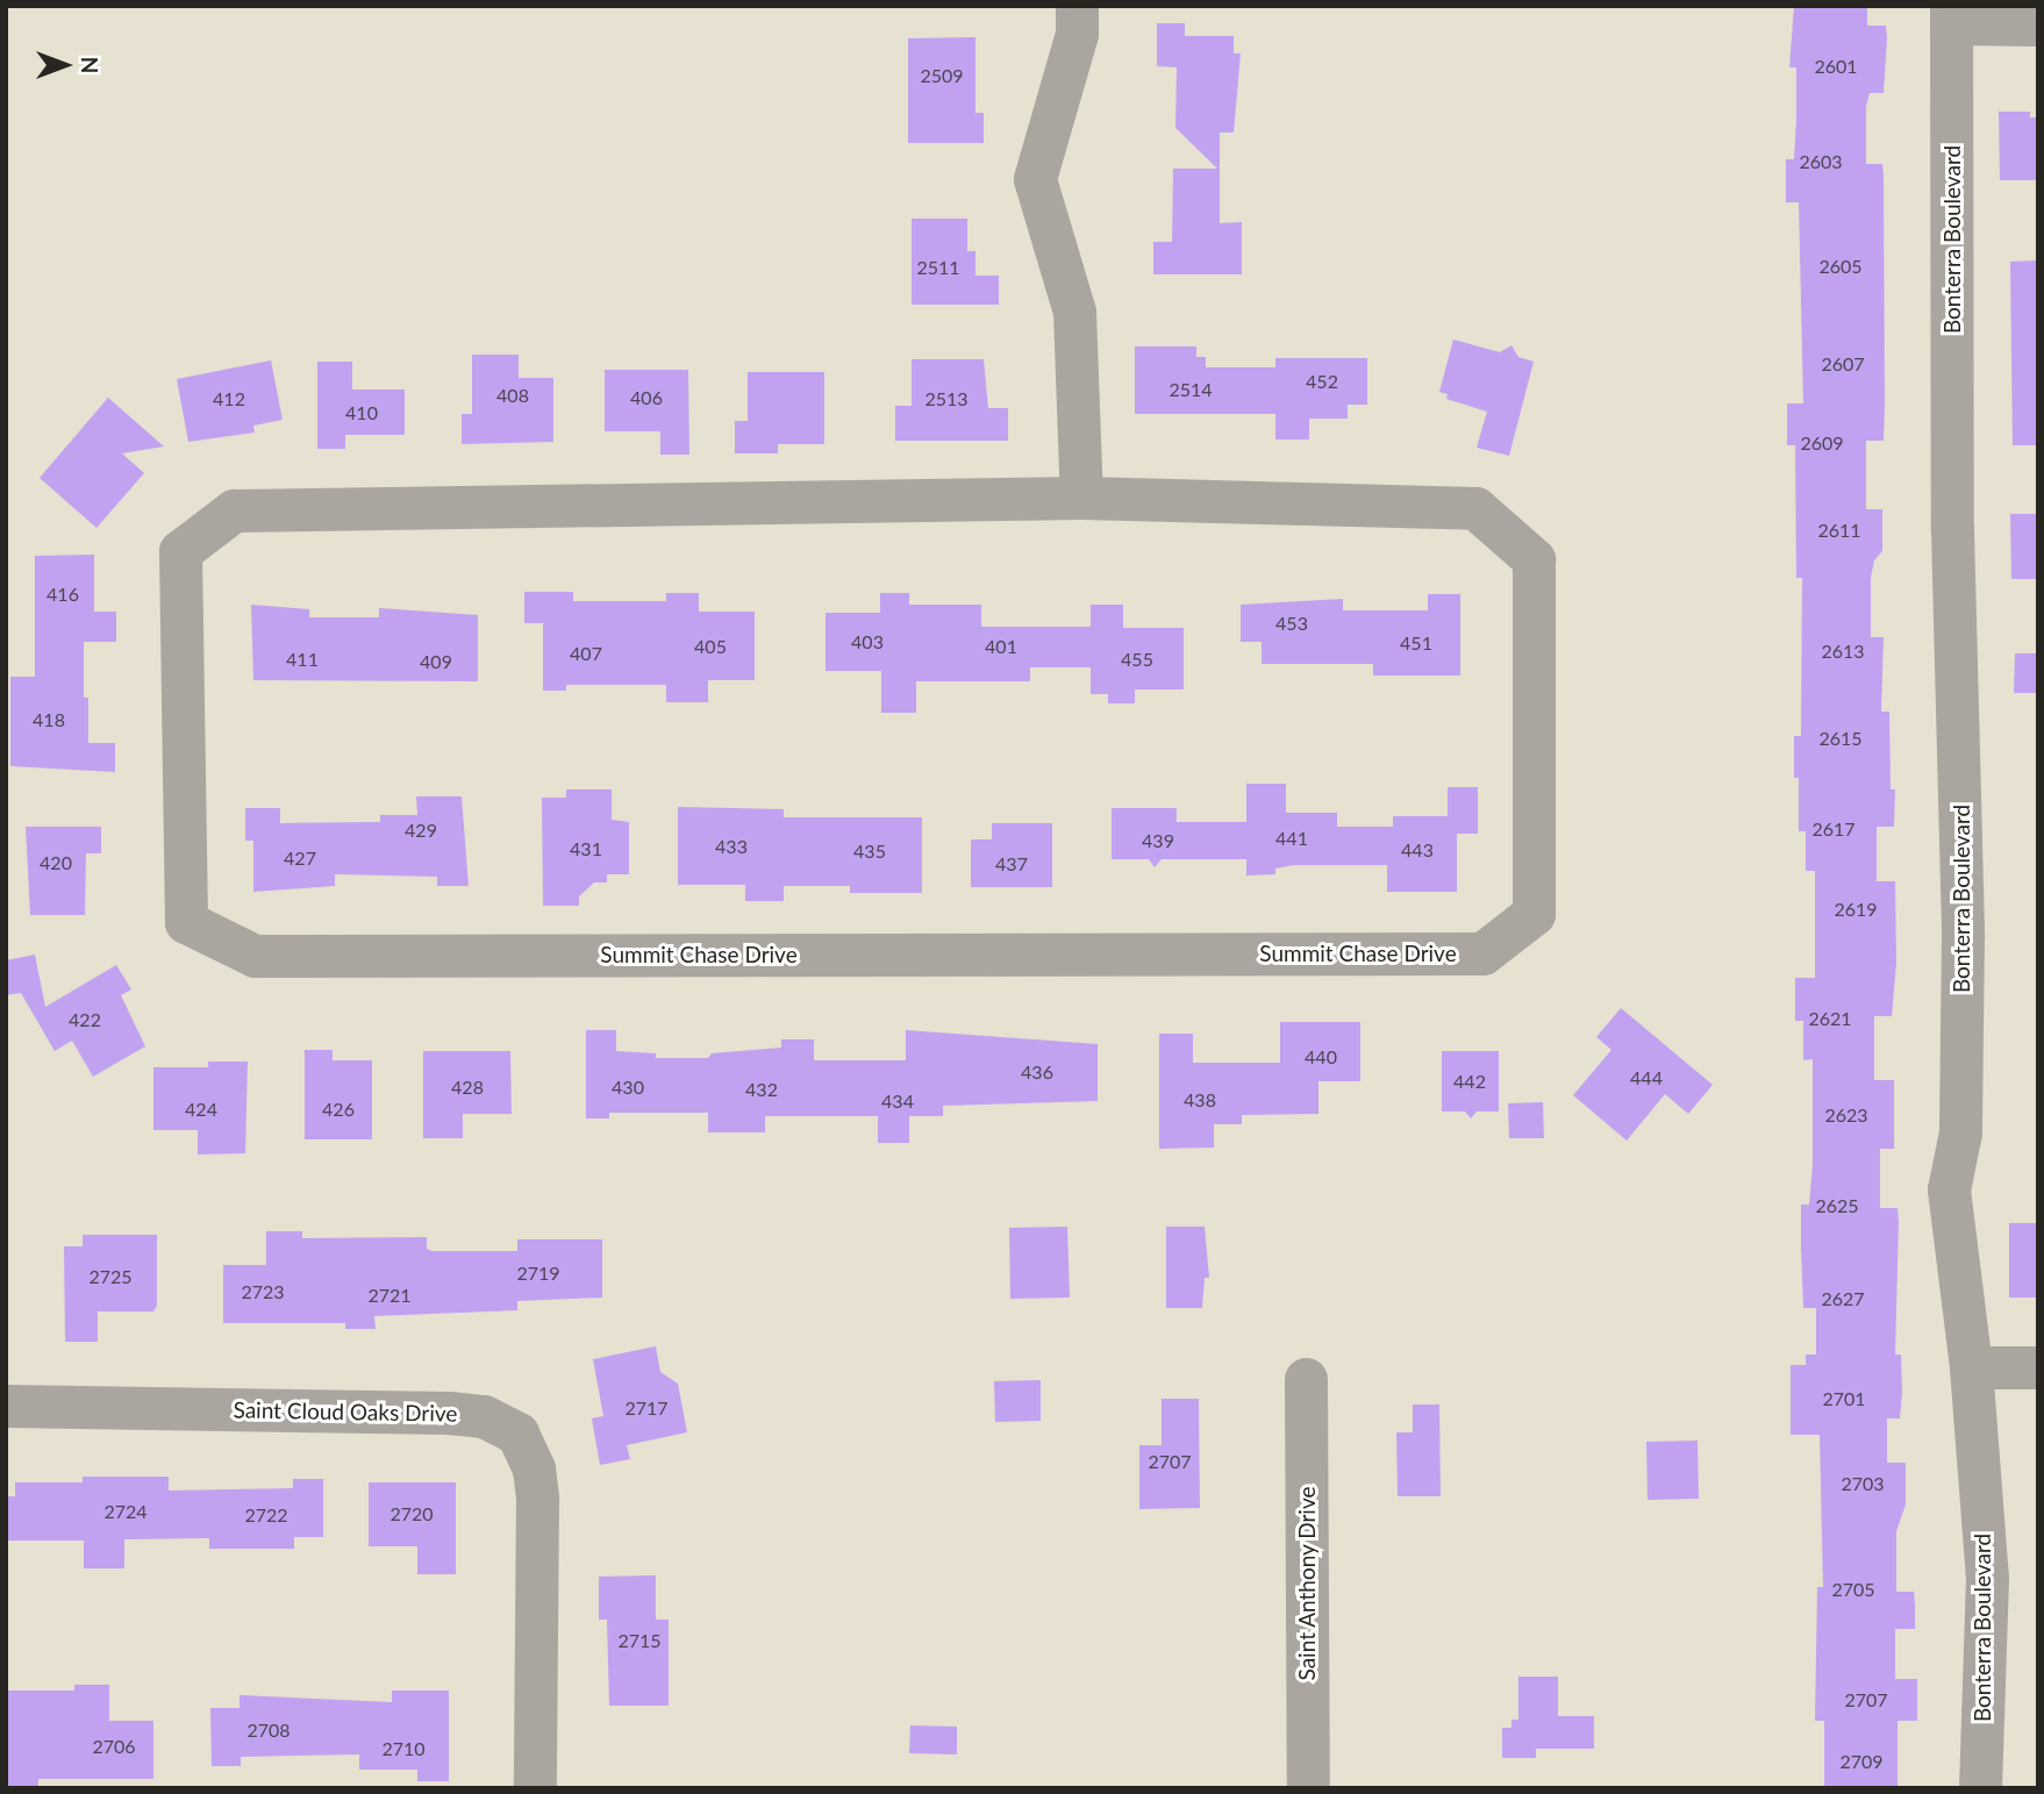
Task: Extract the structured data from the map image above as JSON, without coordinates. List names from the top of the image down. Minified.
{"streets":{"street":["Bonterra Boulevard","Summit Chase Drive","Saint Cloud Oaks Drive","Saint Anthony Drive"]},"house_numbers":["2601","2509","2603","2605","2511","2607","452","2514","408","406","412","2513","410","2609","2611","416","453","403","451","405","401","2613","407","411","455","409","418","2615","2617","429","441","439","433","431","443","435","427","420","437","2619","2621","422","440","436","444","442","428","430","432","438","434","424","426","2623","2625","2719","2725","2723","2721","2627","2701","2717","2707","2703","2724","2720","2722","2705","2715","2707","2708","2706","2710","2709"],"north":"right"}
